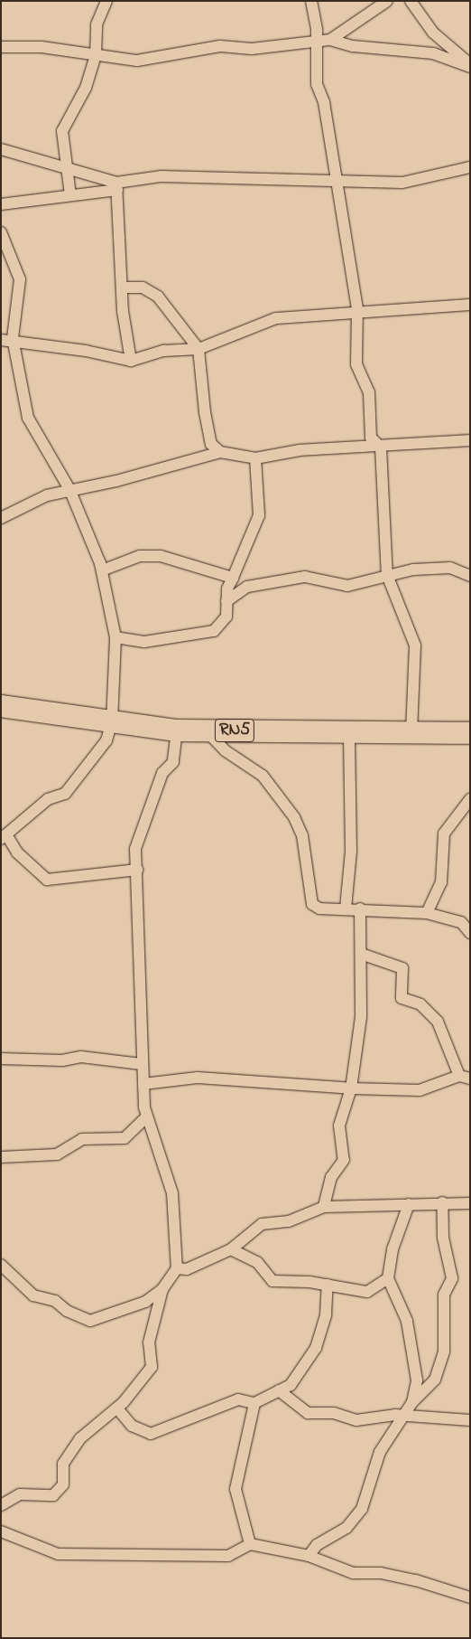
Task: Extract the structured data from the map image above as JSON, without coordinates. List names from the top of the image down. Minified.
{"streets":{"highway":["RN5"]}}
